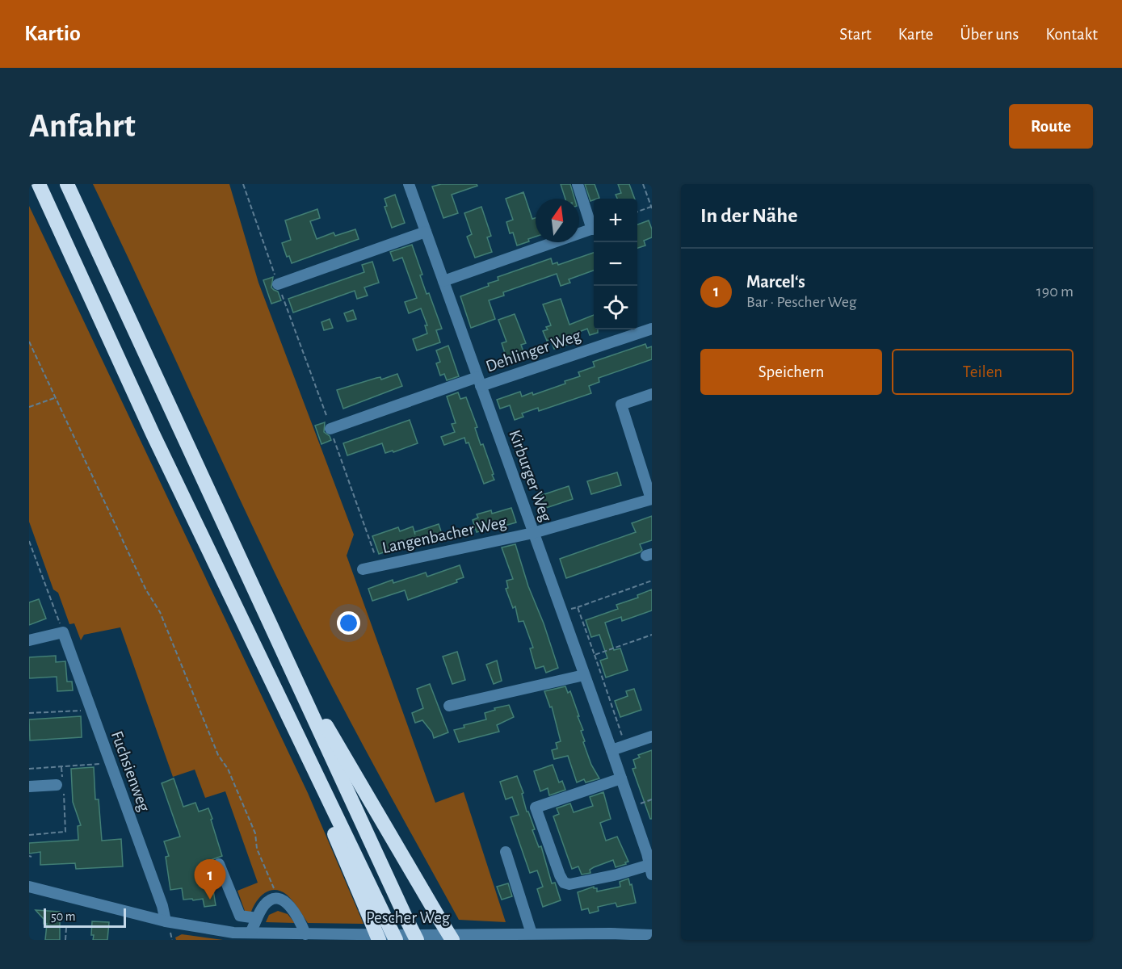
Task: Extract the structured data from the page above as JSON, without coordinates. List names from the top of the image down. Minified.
{"streets":{"street":["Dehlinger Weg","Kirburger Weg","Langenbacher Weg","Fuchsienweg","Pescher Weg"]},"crossings":[["Dehlinger Weg","Kirburger Weg"],["Kirburger Weg","Langenbacher Weg"],["Fuchsienweg","Pescher Weg"]],"scale_bar":"50 m","north":"top","page":{"header":"Kartio","nav":["Start","Karte","Über uns","Kontakt"],"buttons":["Route",["Speichern","Teilen"]],"title":"Anfahrt","heading":"In der Nähe","map_buttons":["+","−"],"list":[{"mark":"1","name":"Marcel‘s","note":"Bar · Pescher Weg","value":"190 m"}],"pins":"1","scale":"50 m"}}
